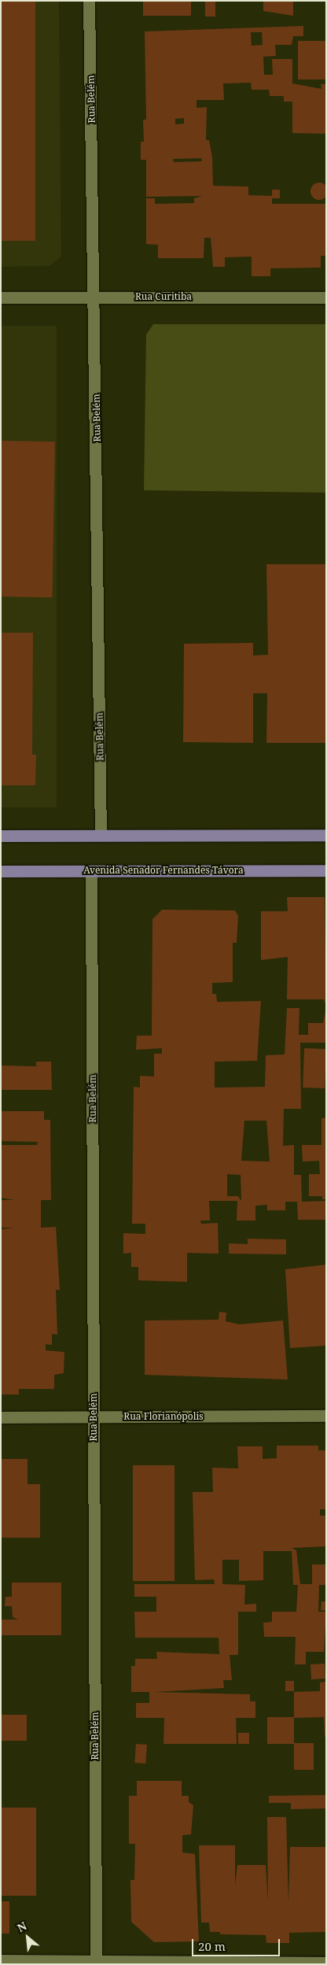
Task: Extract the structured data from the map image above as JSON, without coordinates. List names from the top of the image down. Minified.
{"streets":{"main road":["Avenida Senador Fernandes Távora"],"street":["Rua Belém","Rua Curitiba","Rua Florianópolis"]},"crossings":[["Rua Belém","Rua Curitiba"],["Rua Belém","Avenida Senador Fernandes Távora"],["Rua Belém","Rua Florianópolis"]],"scale_bar":"20 m","north":"top left"}
